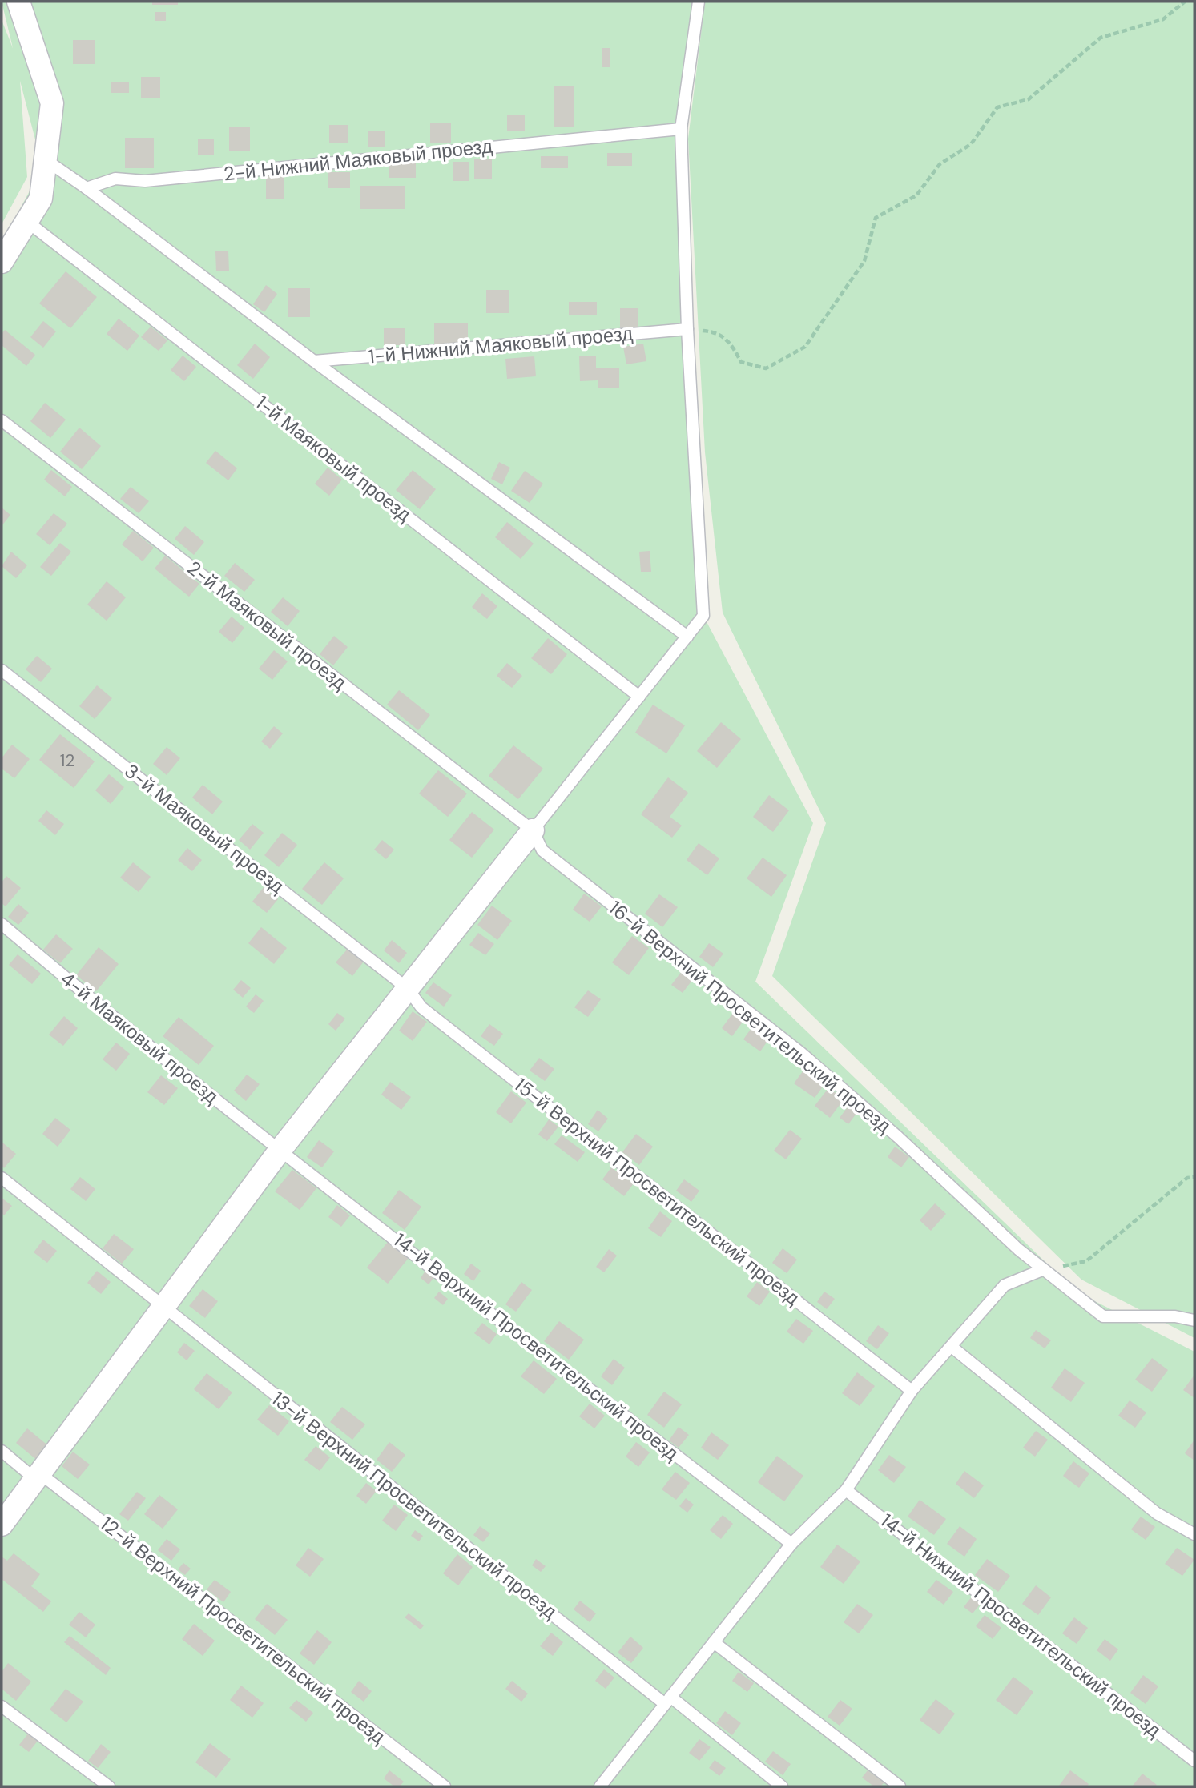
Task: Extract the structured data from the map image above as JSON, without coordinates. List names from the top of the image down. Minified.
{"streets":{"lane":["2-й Нижний Маяковый проезд","1-й Нижний Маяковый проезд","1-й Маяковый проезд","2-й Маяковый проезд","3-й Маяковый проезд","16-й Верхний Просветительский проезд","4-й Маяковый проезд","15-й Верхний Просветительский проезд","14-й Верхний Просветительский проезд","13-й Верхний Просветительский проезд","14-й Нижний Просветительский проезд","12-й Верхний Просветительский проезд"]},"crossings":[["2-й Маяковый проезд","16-й Верхний Просветительский проезд"],["3-й Маяковый проезд","15-й Верхний Просветительский проезд"],["4-й Маяковый проезд","14-й Верхний Просветительский проезд"]],"house_numbers":["12"]}
